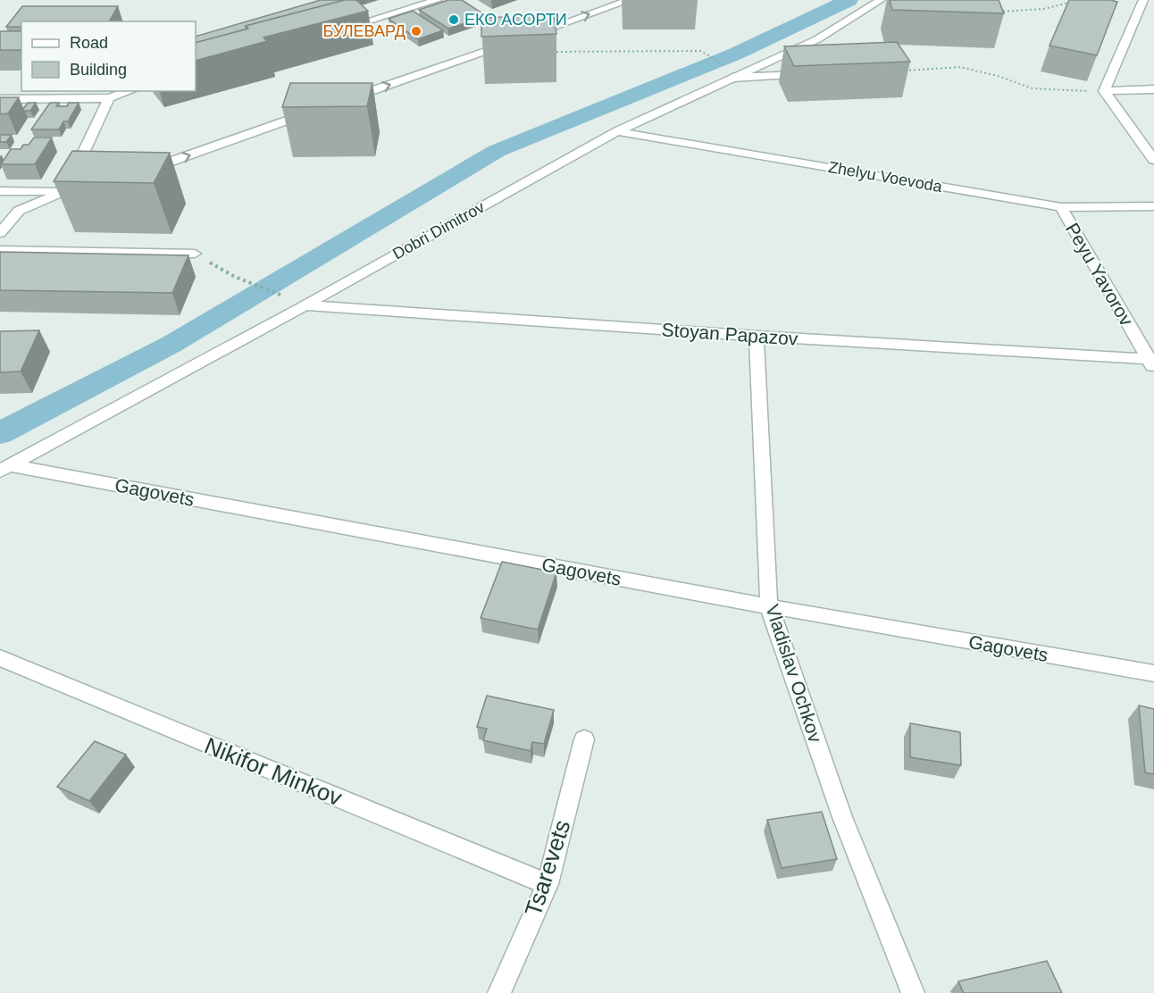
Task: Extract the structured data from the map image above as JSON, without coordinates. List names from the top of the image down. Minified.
{"streets":{"street":["Zhelyu Voevoda","Dobri Dimitrov","Peyu Yavorov","Stoyan Papazov","Gagovets","Vladislav Ochkov","Nikifor Minkov","Tsarevets"]},"crossings":[["Zhelyu Voevoda","Dobri Dimitrov"],["Zhelyu Voevoda","Peyu Yavorov"],["Dobri Dimitrov","Stoyan Papazov"],["Dobri Dimitrov","Gagovets"],["Peyu Yavorov","Stoyan Papazov"],["Stoyan Papazov","Vladislav Ochkov"],["Gagovets","Vladislav Ochkov"],["Nikifor Minkov","Tsarevets"]],"places":["ЕКО АСОРТИ","БУЛЕВАРД"],"legend":["Road","Building"]}
